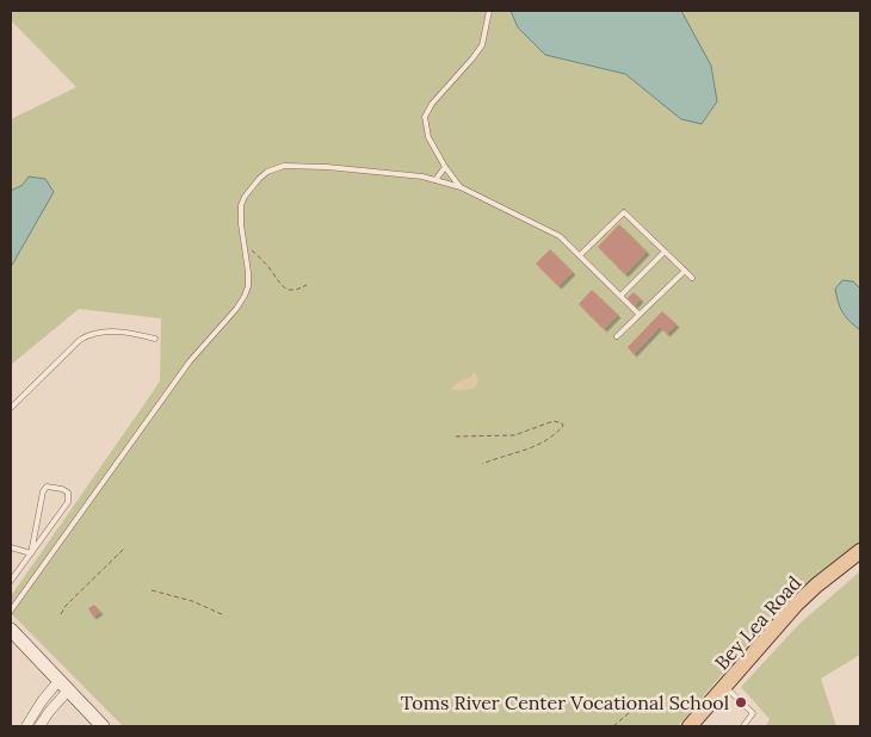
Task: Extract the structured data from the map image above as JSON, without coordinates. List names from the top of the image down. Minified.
{"streets":{"main road":["Bey Lea Road"]},"places":["Toms River Center Vocational School"]}
